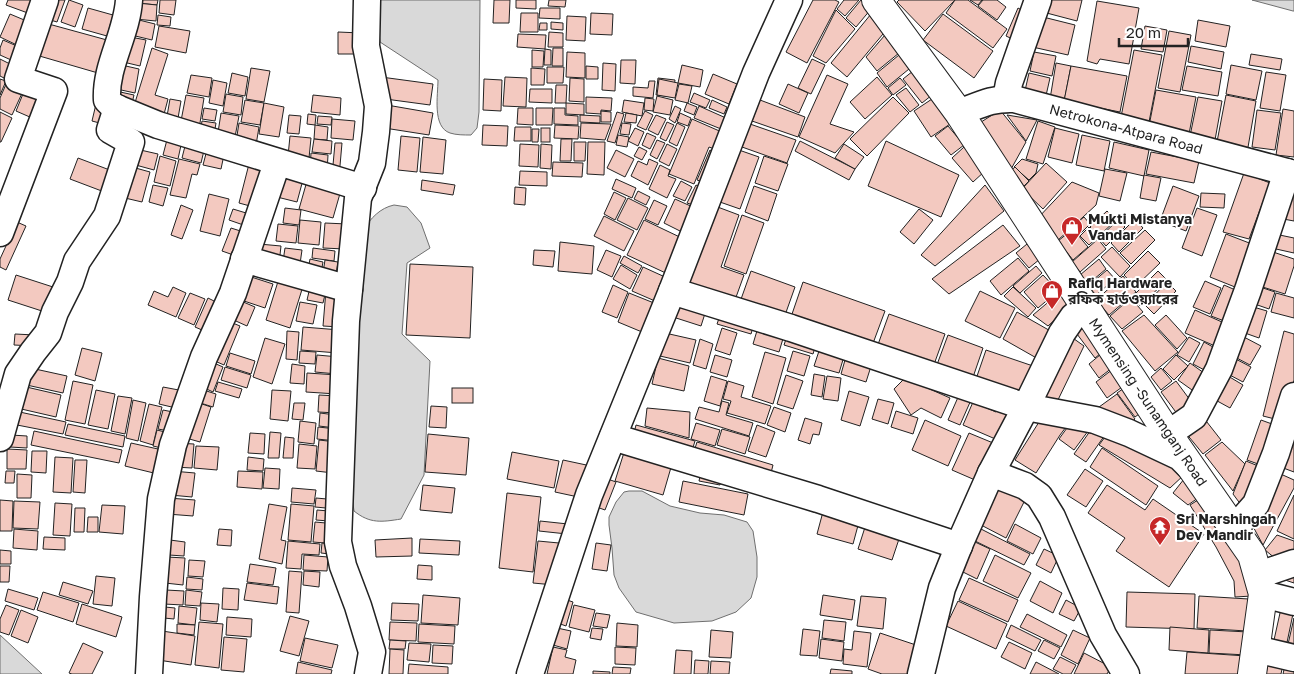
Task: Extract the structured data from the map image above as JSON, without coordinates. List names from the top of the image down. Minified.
{"streets":{"main road":["Mymensing -Sunamganj Road"],"street":["Netrokona-Atpara Road"]},"crossings":[["Netrokona-Atpara Road","Mymensing -Sunamganj Road"]],"places":{"shop":["Mukti Mistanya Vandar","Rafiq Hardware রফিক হার্ডওয়্যারের"],"temple":["Sri Narshingah Dev Mandir"]},"scale_bar":"20 m"}
